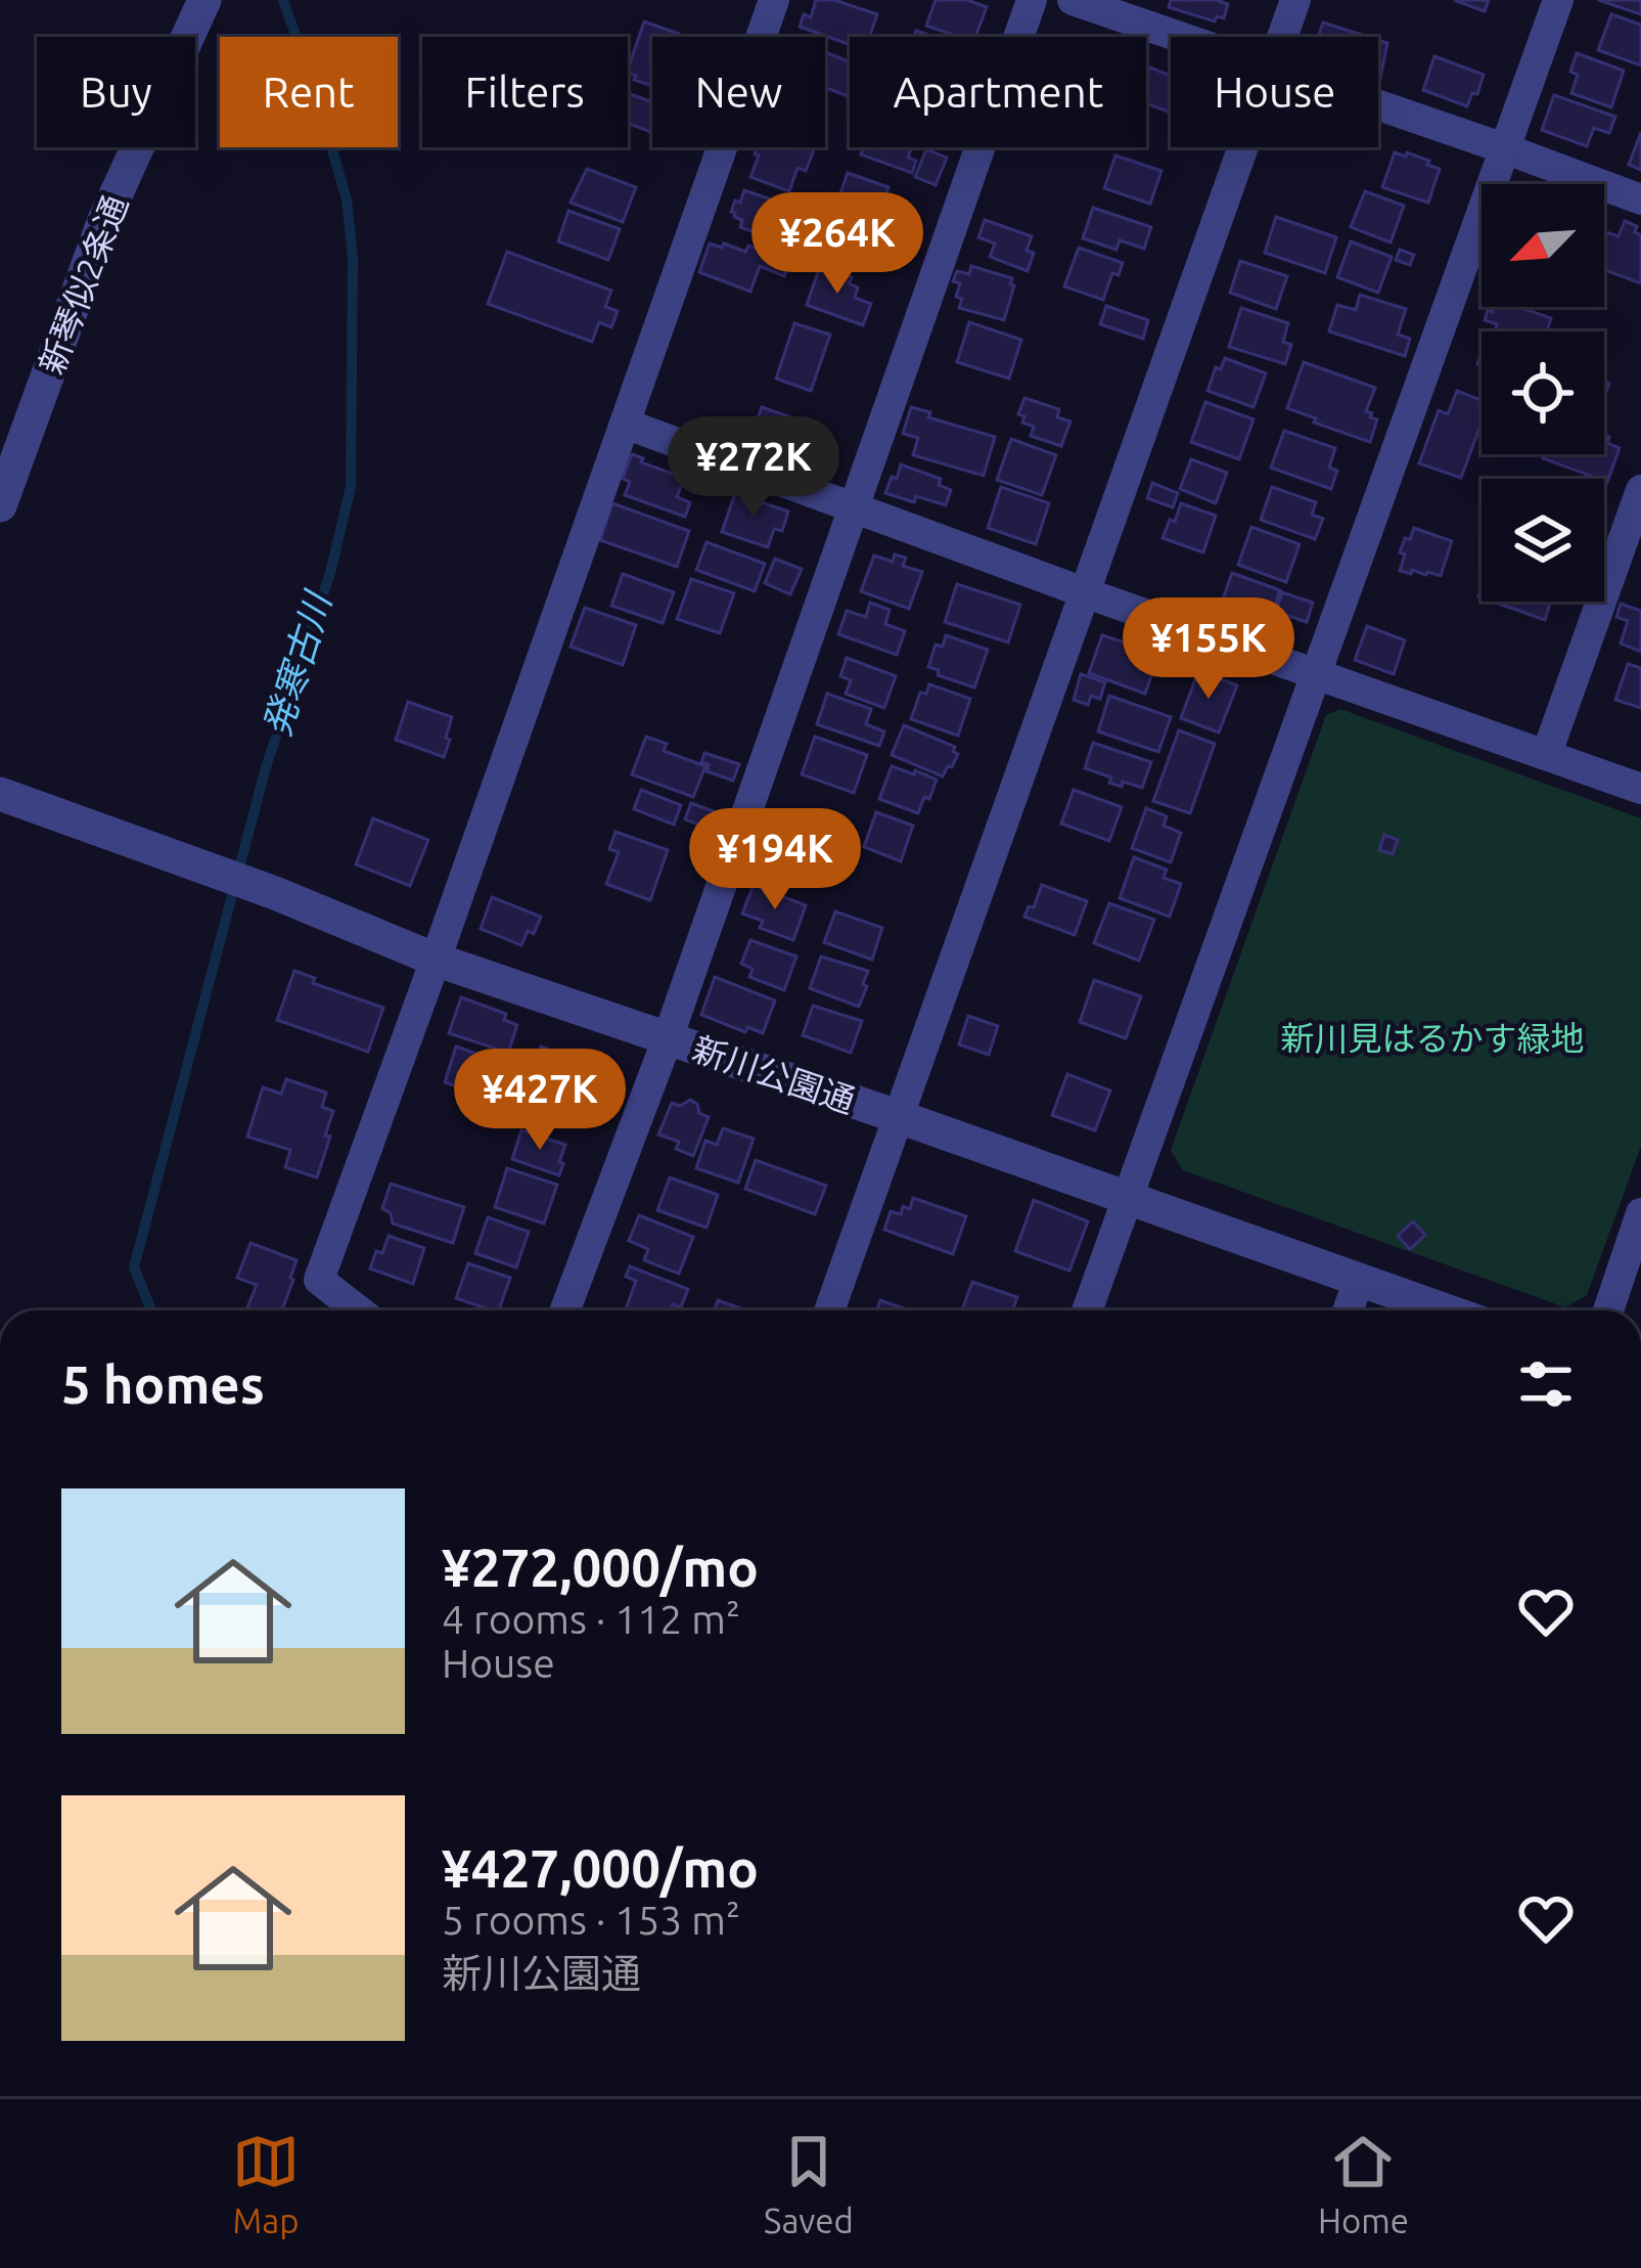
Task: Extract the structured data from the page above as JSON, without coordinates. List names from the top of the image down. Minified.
{"streets":{"street":["新琴似2条通","新川公園通"]},"water":["発寒古川"],"parks":["新川見はるかす緑地"],"north":"bottom left","page":{"chip":["Buy","Rent","Filters","New","Apartment","House"],"price":["¥264K","¥272K","¥155K","¥194K","¥427K"],"heading":"5 homes","list":[{"name":"¥272,000/mo","note":"4 rooms · 112 m² · House"},{"name":"¥427,000/mo","note":"5 rooms · 153 m² · 新川公園通"}],"tabs":["Map","Saved","Home"]}}
